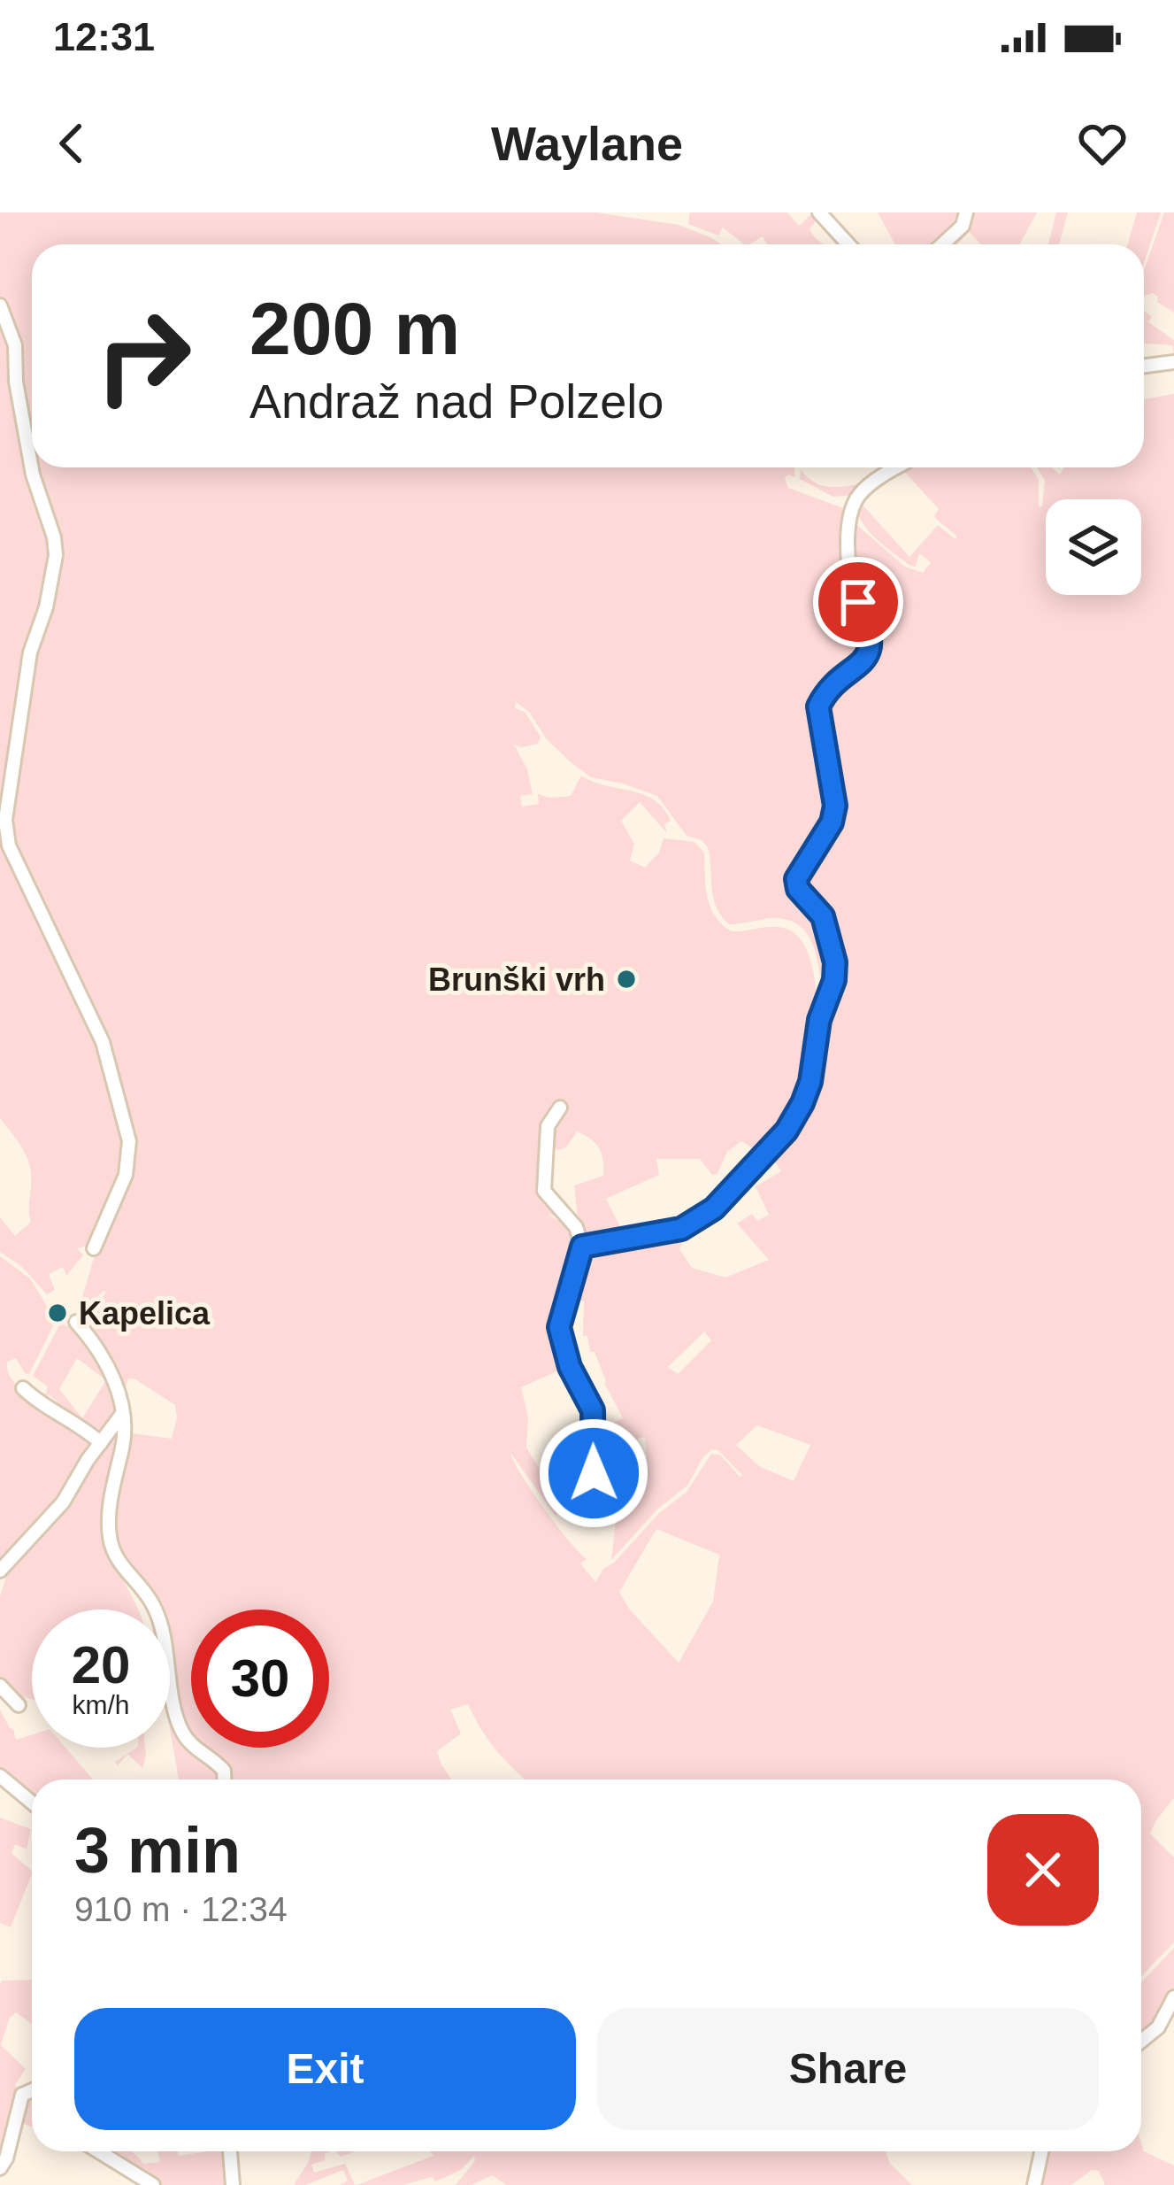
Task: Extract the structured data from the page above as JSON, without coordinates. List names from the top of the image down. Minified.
{"places":["Brunški vrh","Kapelica"],"page":{"status":"12:31","header":"Waylane","turn":["200 m","Andraž nad Polzelo"],"speed":"20 km/h","limit":"30","heading":["3 min","910 m · 12:34"],"buttons":["Exit","Share"]}}
